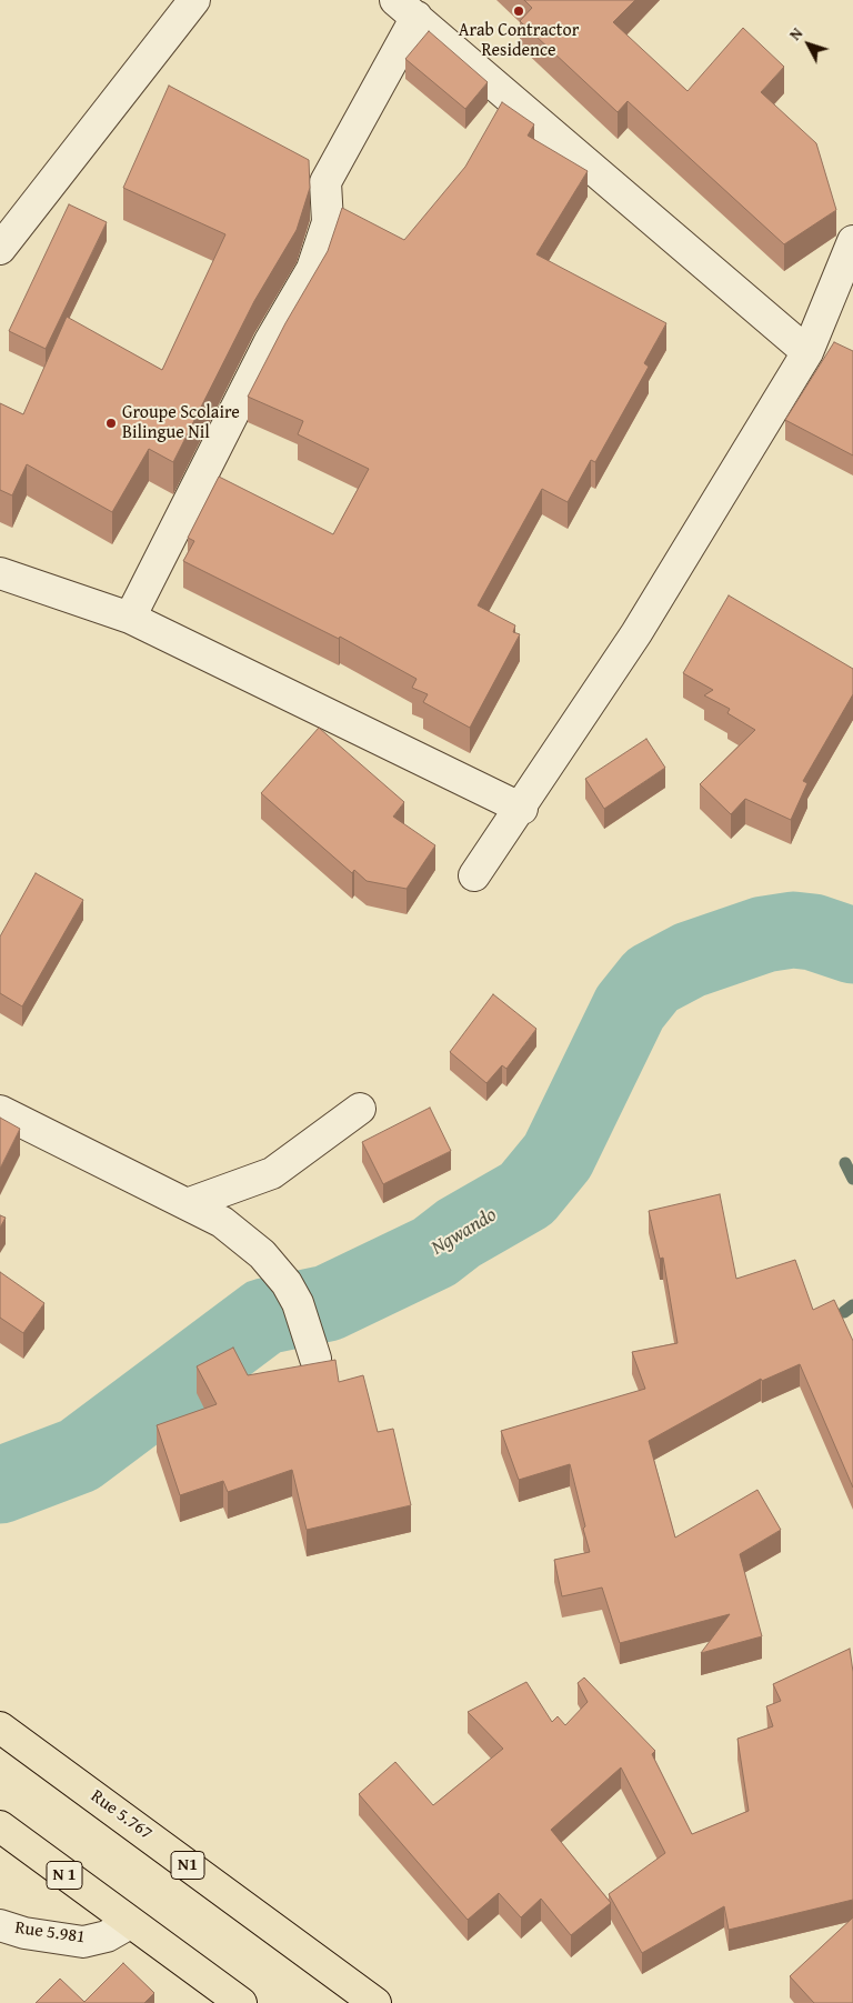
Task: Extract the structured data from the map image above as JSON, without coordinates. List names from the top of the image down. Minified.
{"streets":{"highway":["Rue 5.767","N1","N 1"],"street":["Rue 5.981"]},"crossings":[["N 1","Rue 5.981"]],"water":["Ngwando"],"places":["Arab Contractor Residence","Groupe Scolaire Bilingue Nil"],"north":"top left"}
